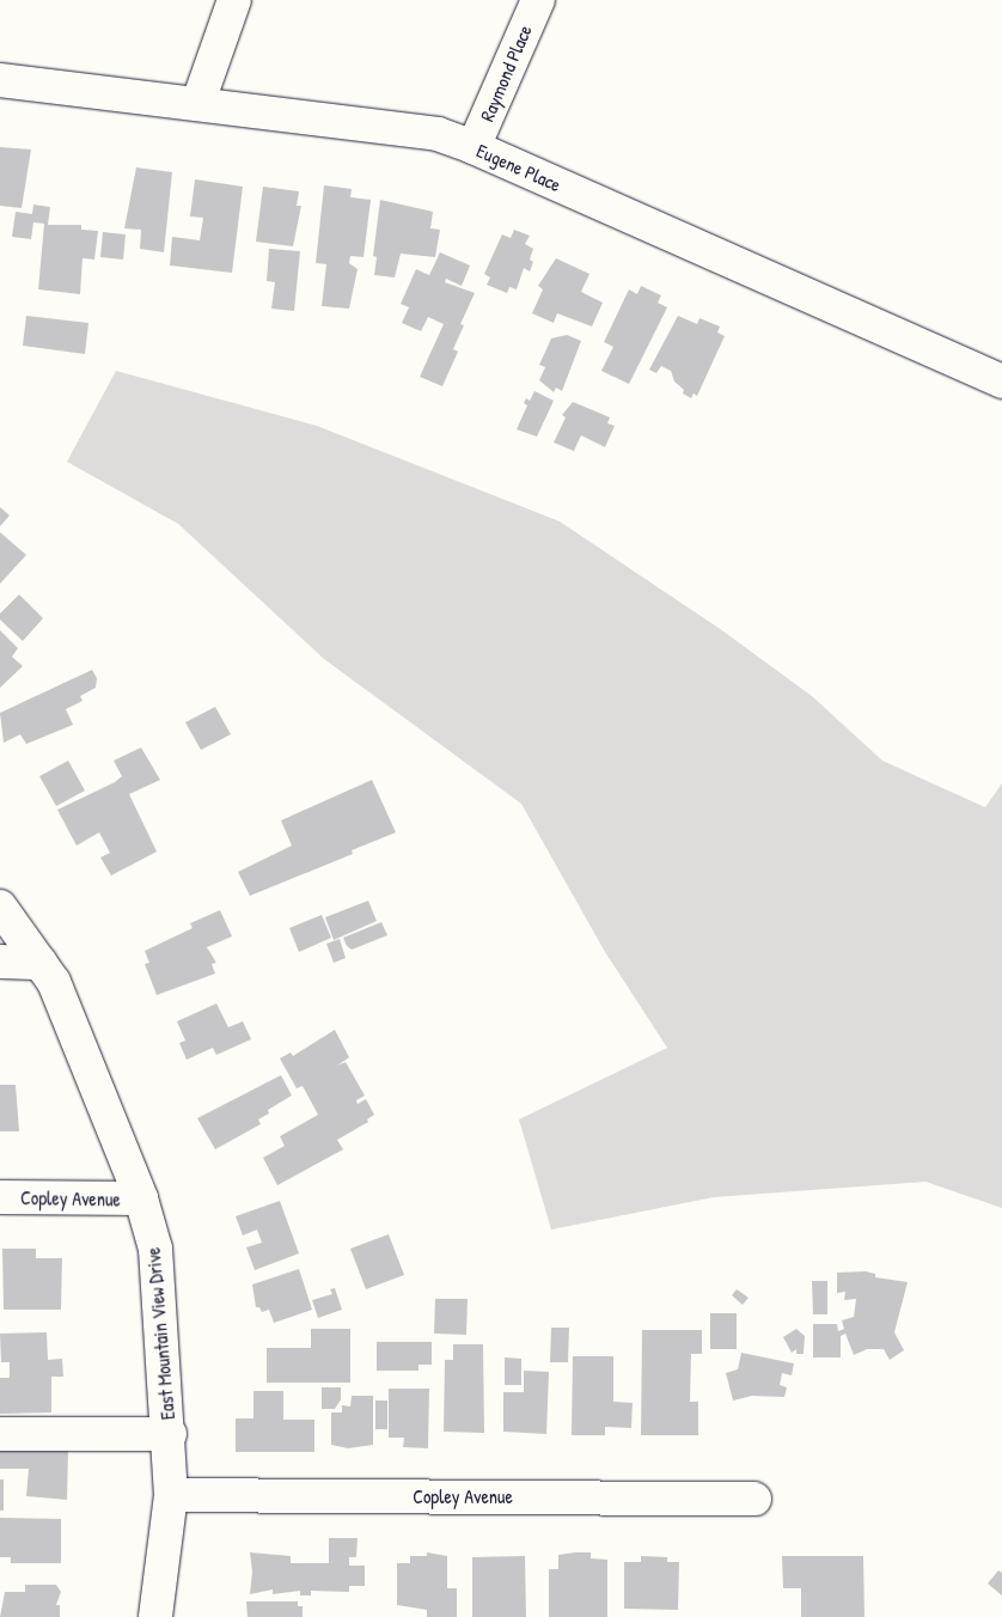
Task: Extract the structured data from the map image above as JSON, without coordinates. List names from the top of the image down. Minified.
{"streets":{"street":["Raymond Place","Eugene Place","Copley Avenue","East Mountain View Drive"]},"crossings":[["Raymond Place","Eugene Place"],["Copley Avenue","East Mountain View Drive"]]}
